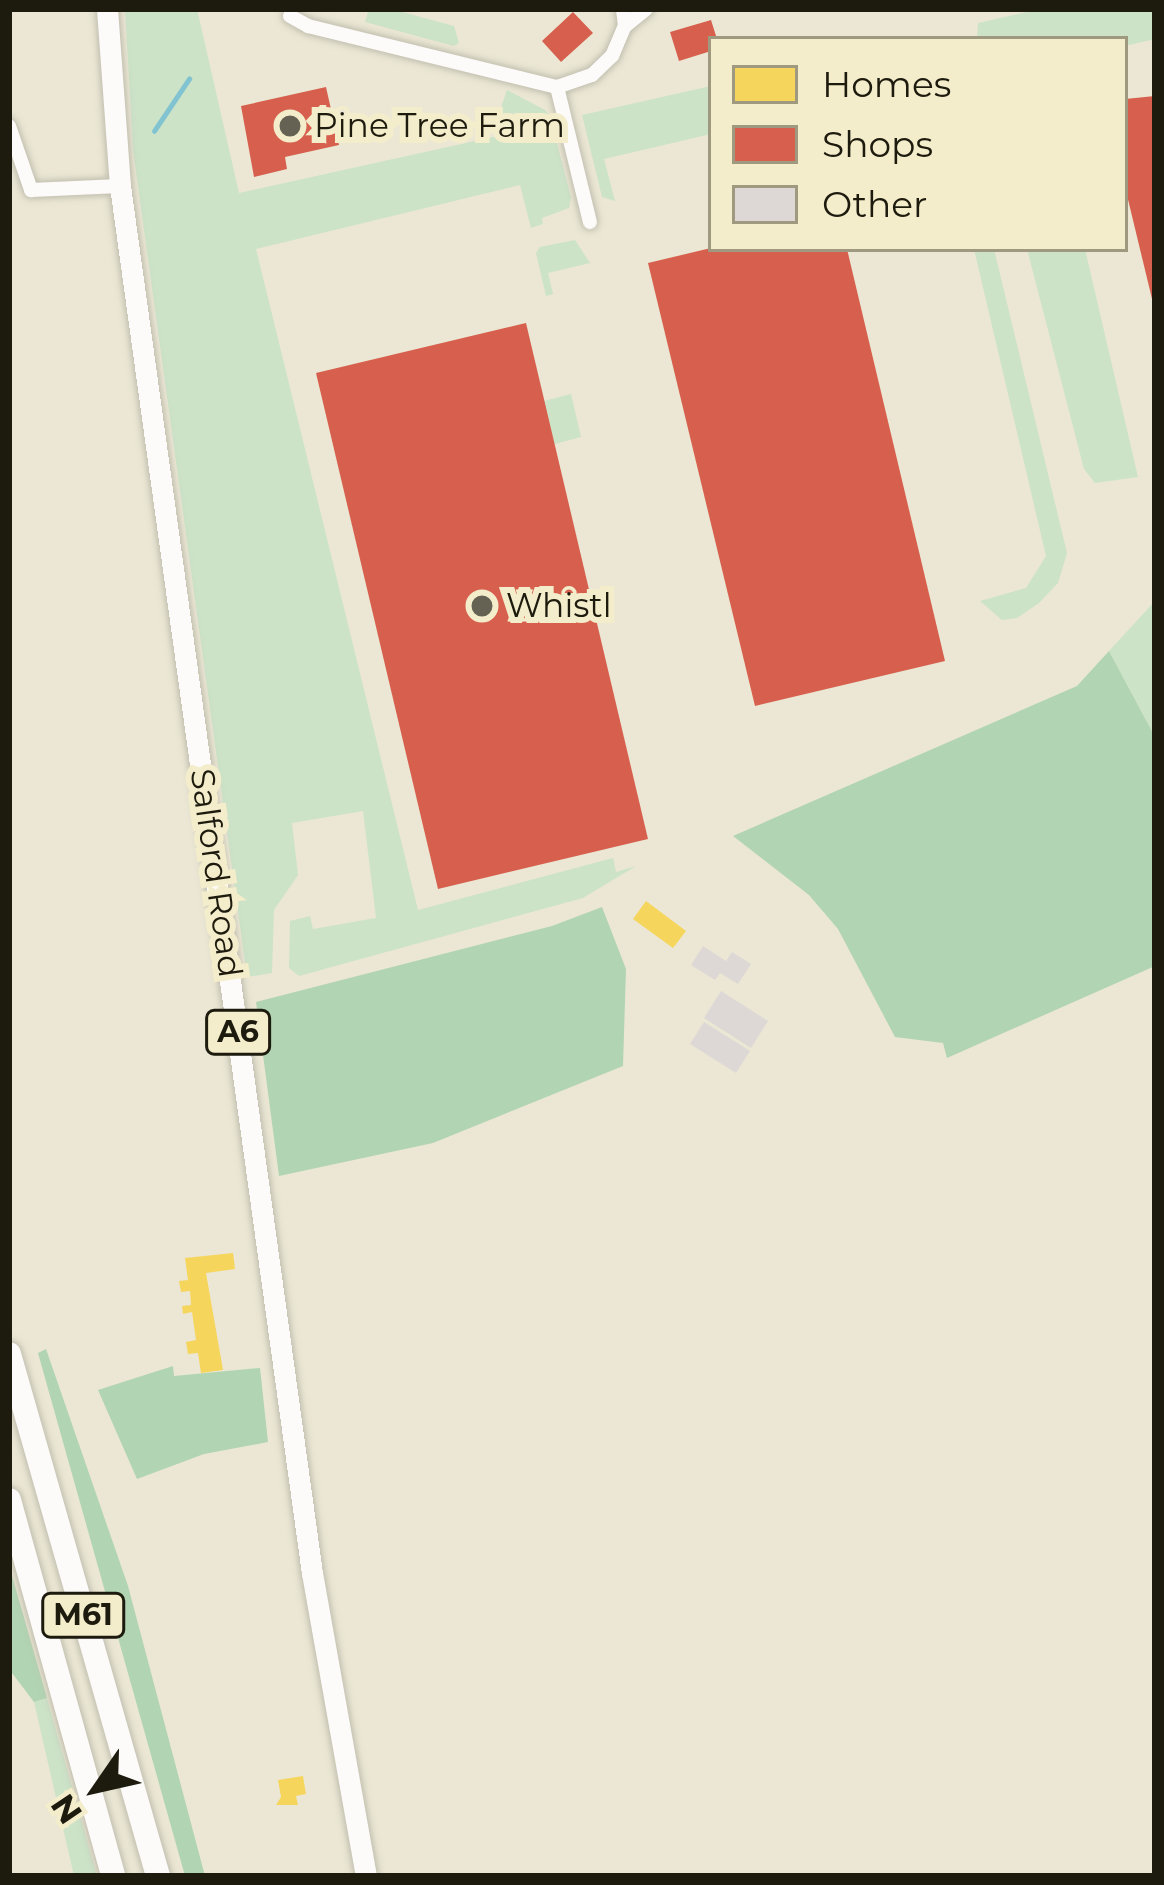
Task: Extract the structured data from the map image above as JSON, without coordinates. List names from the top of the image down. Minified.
{"streets":{"highway":["M61"],"main road":["Salford Road","A6"]},"places":["Pine Tree Farm","Whistl"],"legend":["Homes","Shops","Other"],"north":"bottom left"}
